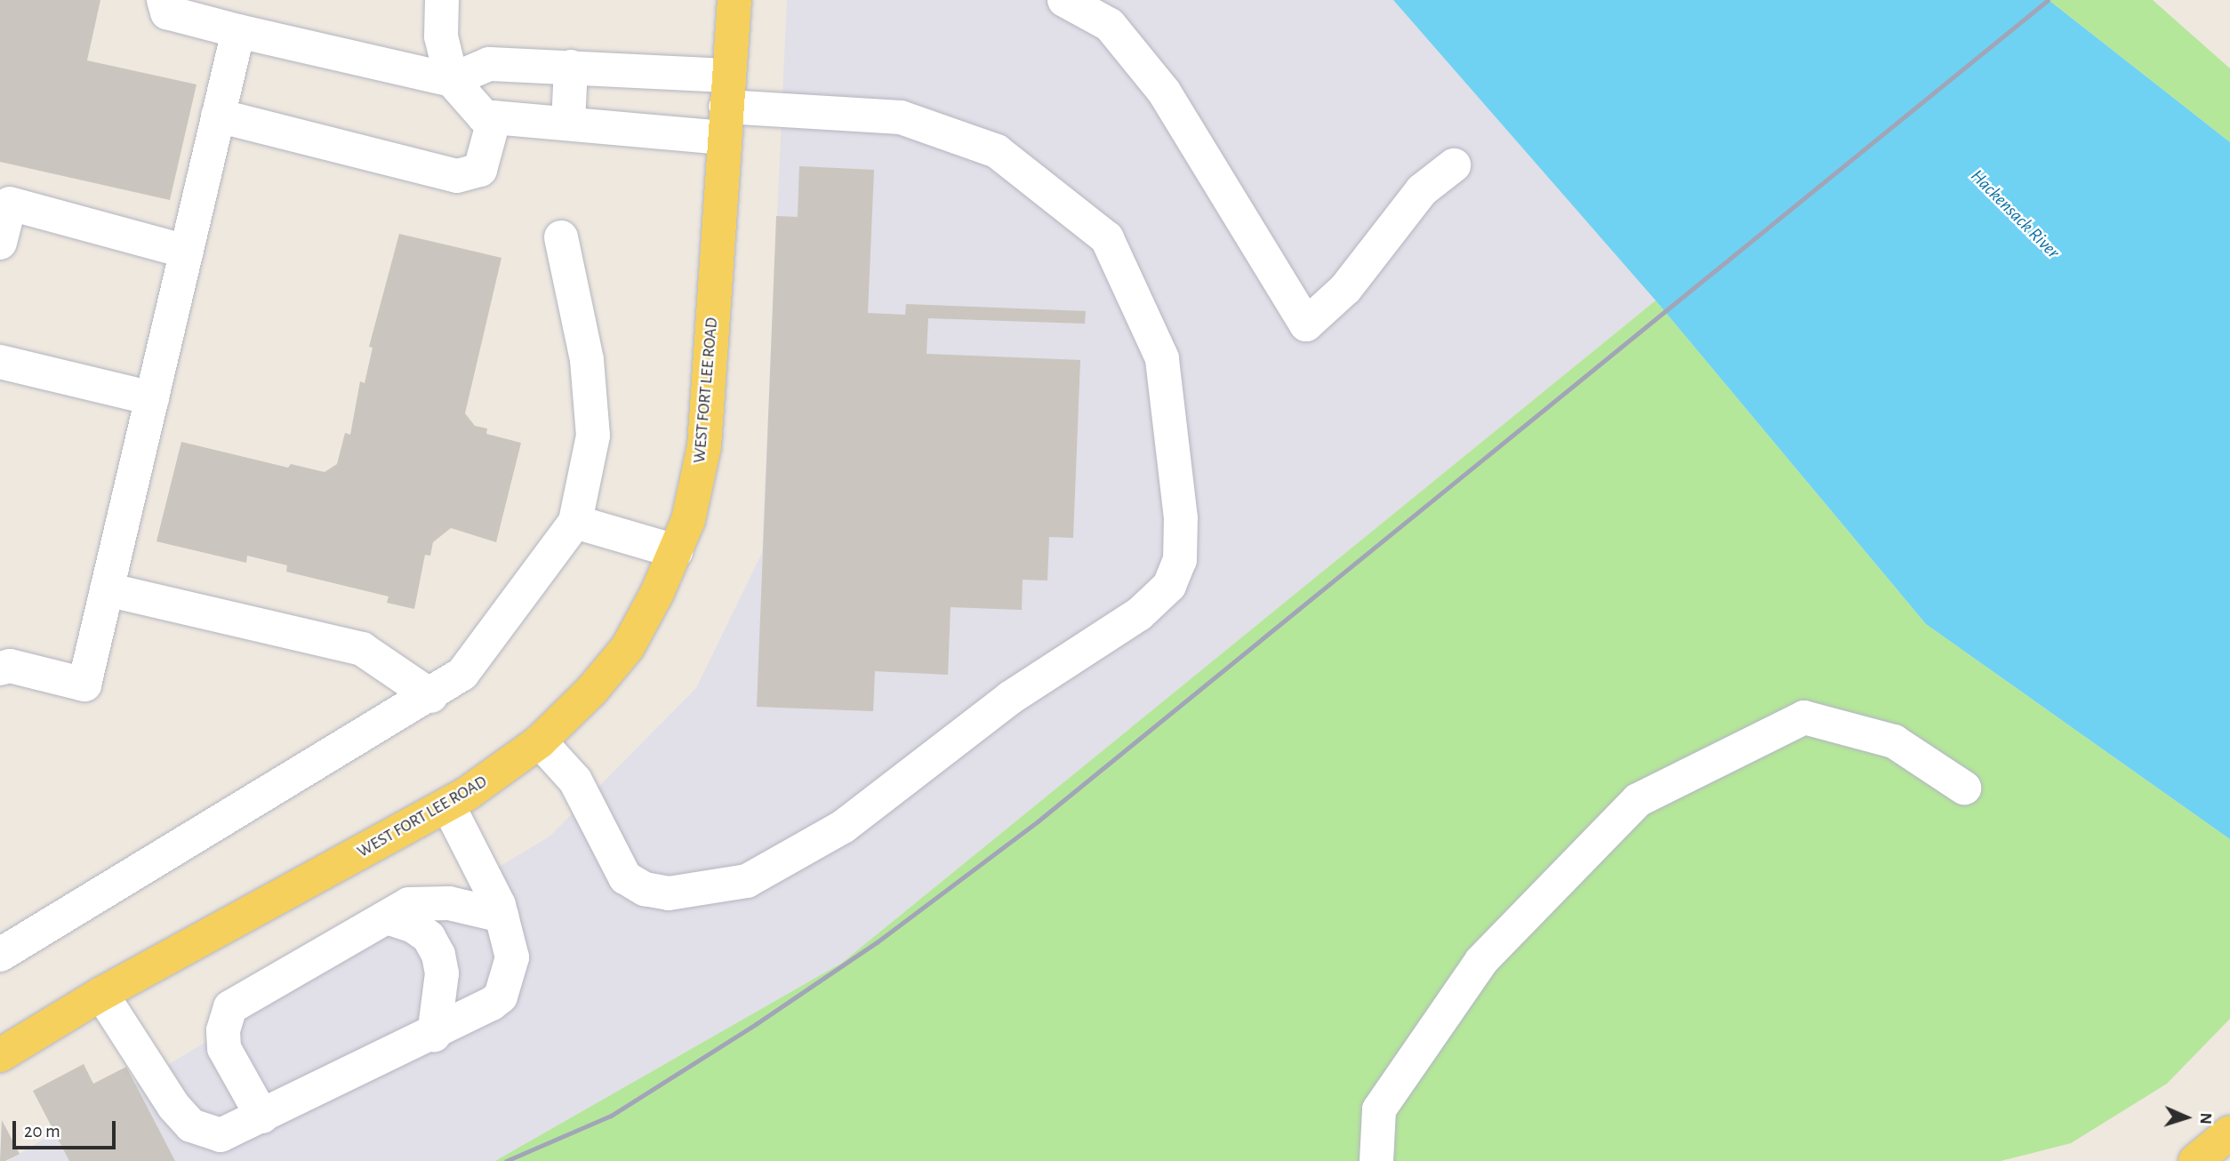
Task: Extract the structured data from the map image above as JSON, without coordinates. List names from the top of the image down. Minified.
{"streets":{"main road":["WEST FORT LEE ROAD"]},"water":["Hackensack River"],"scale_bar":"20 m","north":"right"}
